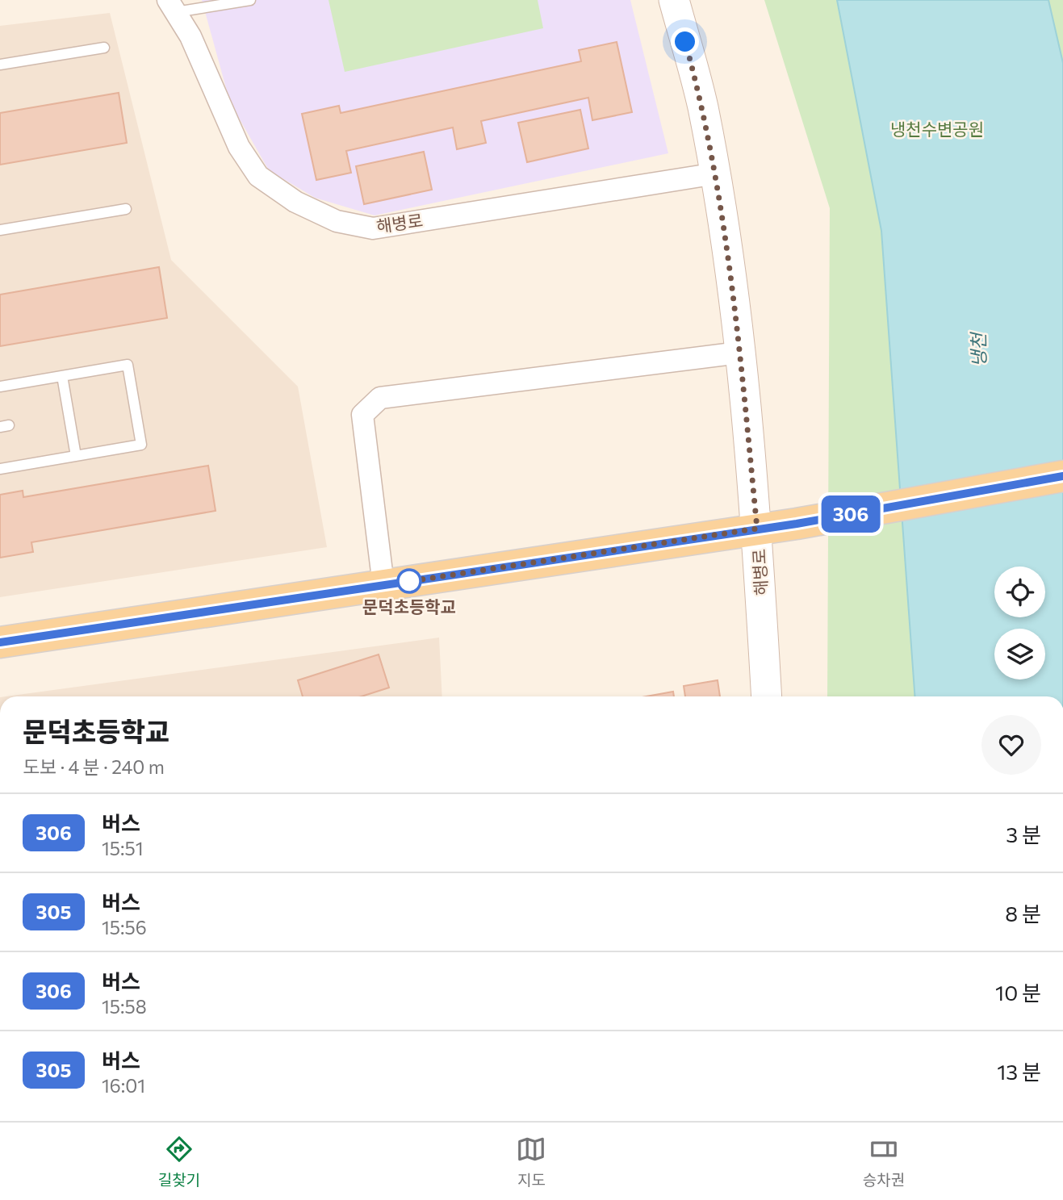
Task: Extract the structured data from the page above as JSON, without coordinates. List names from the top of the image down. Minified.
{"streets":{"street":["해병로"]},"water":["냉천"],"parks":["냉천수변공원"],"places":["문덕초등학교"],"lines":["bus line 306"],"page":{"on_map":"306","heading":["문덕초등학교","도보 · 4 분 · 240 m"],"list":[{"mark":"306","name":"버스","note":"15:51","value":"3 분"},{"mark":"305","name":"버스","note":"15:56","value":"8 분"},{"mark":"306","name":"버스","note":"15:58","value":"10 분"},{"mark":"305","name":"버스","note":"16:01","value":"13 분"}],"tabs":["길찾기","지도","승차권"]}}
